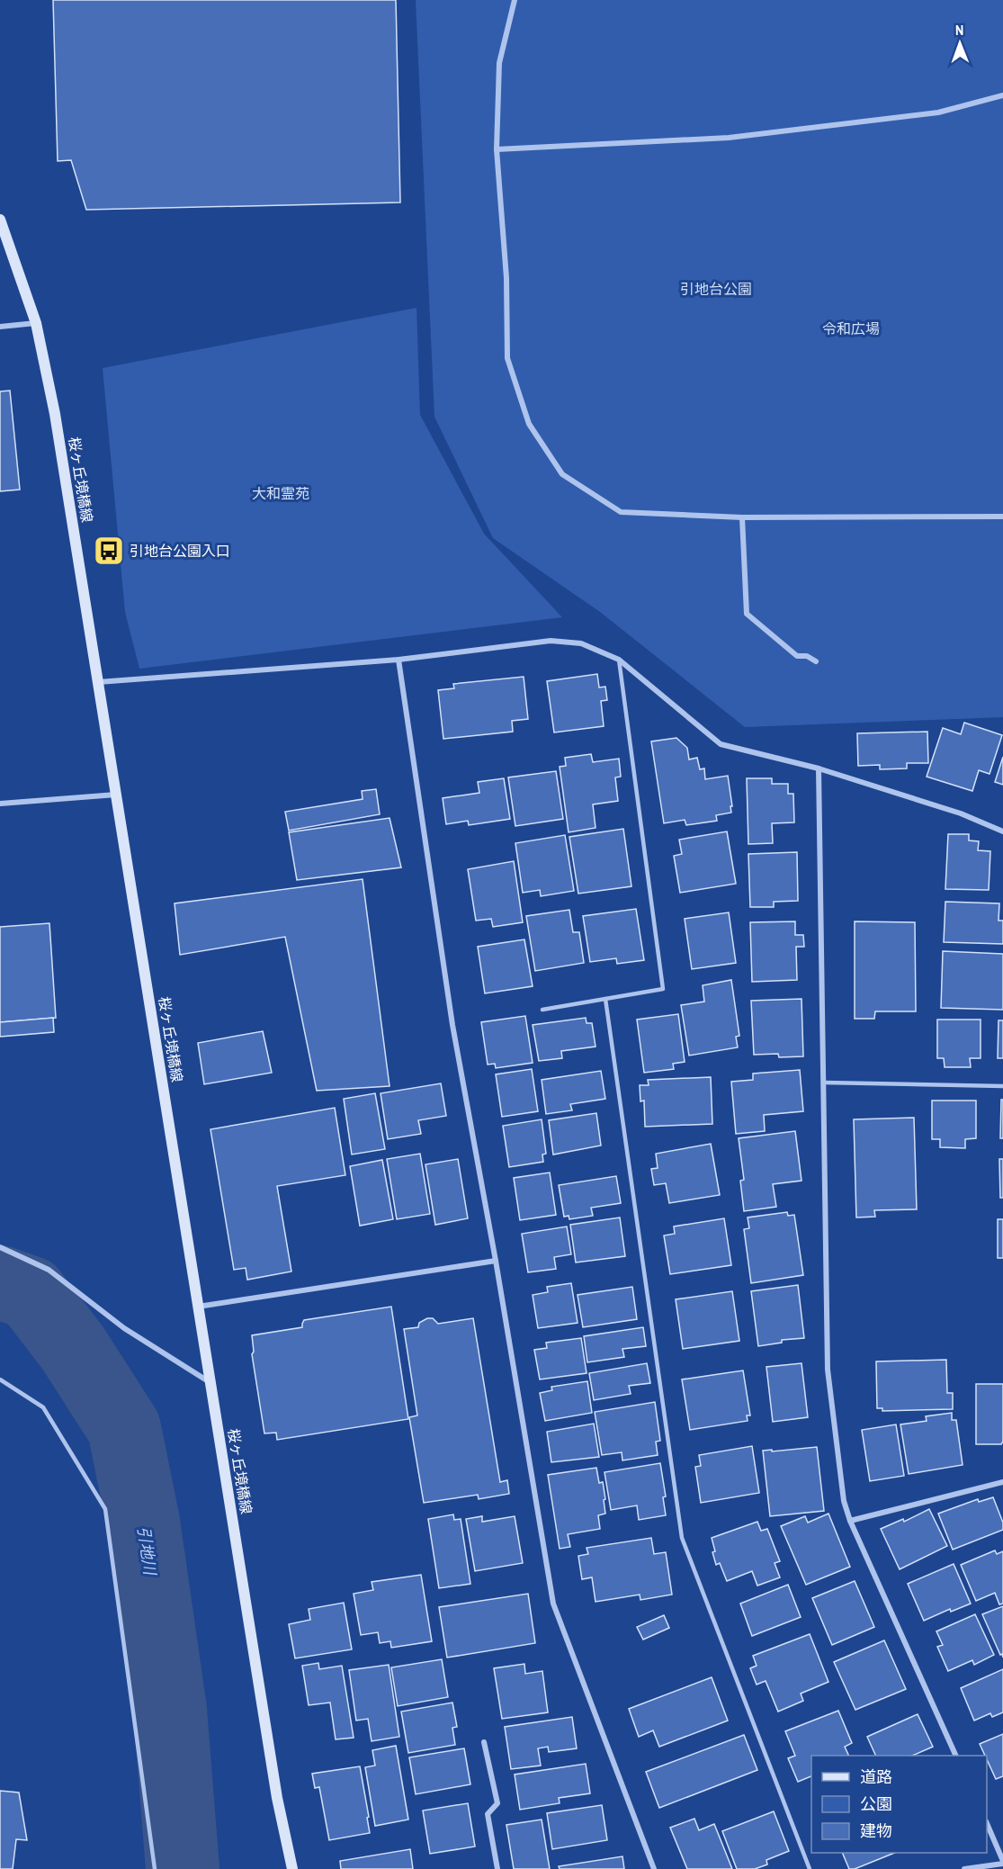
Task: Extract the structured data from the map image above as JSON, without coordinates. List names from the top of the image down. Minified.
{"streets":{"street":["桜ヶ丘境橋線"]},"water":["引地川"],"parks":["引地台公園","令和広場","大和霊苑"],"places":{"bus stop":["引地台公園入口"]},"legend":["道路","公園","建物"],"north":"top"}
